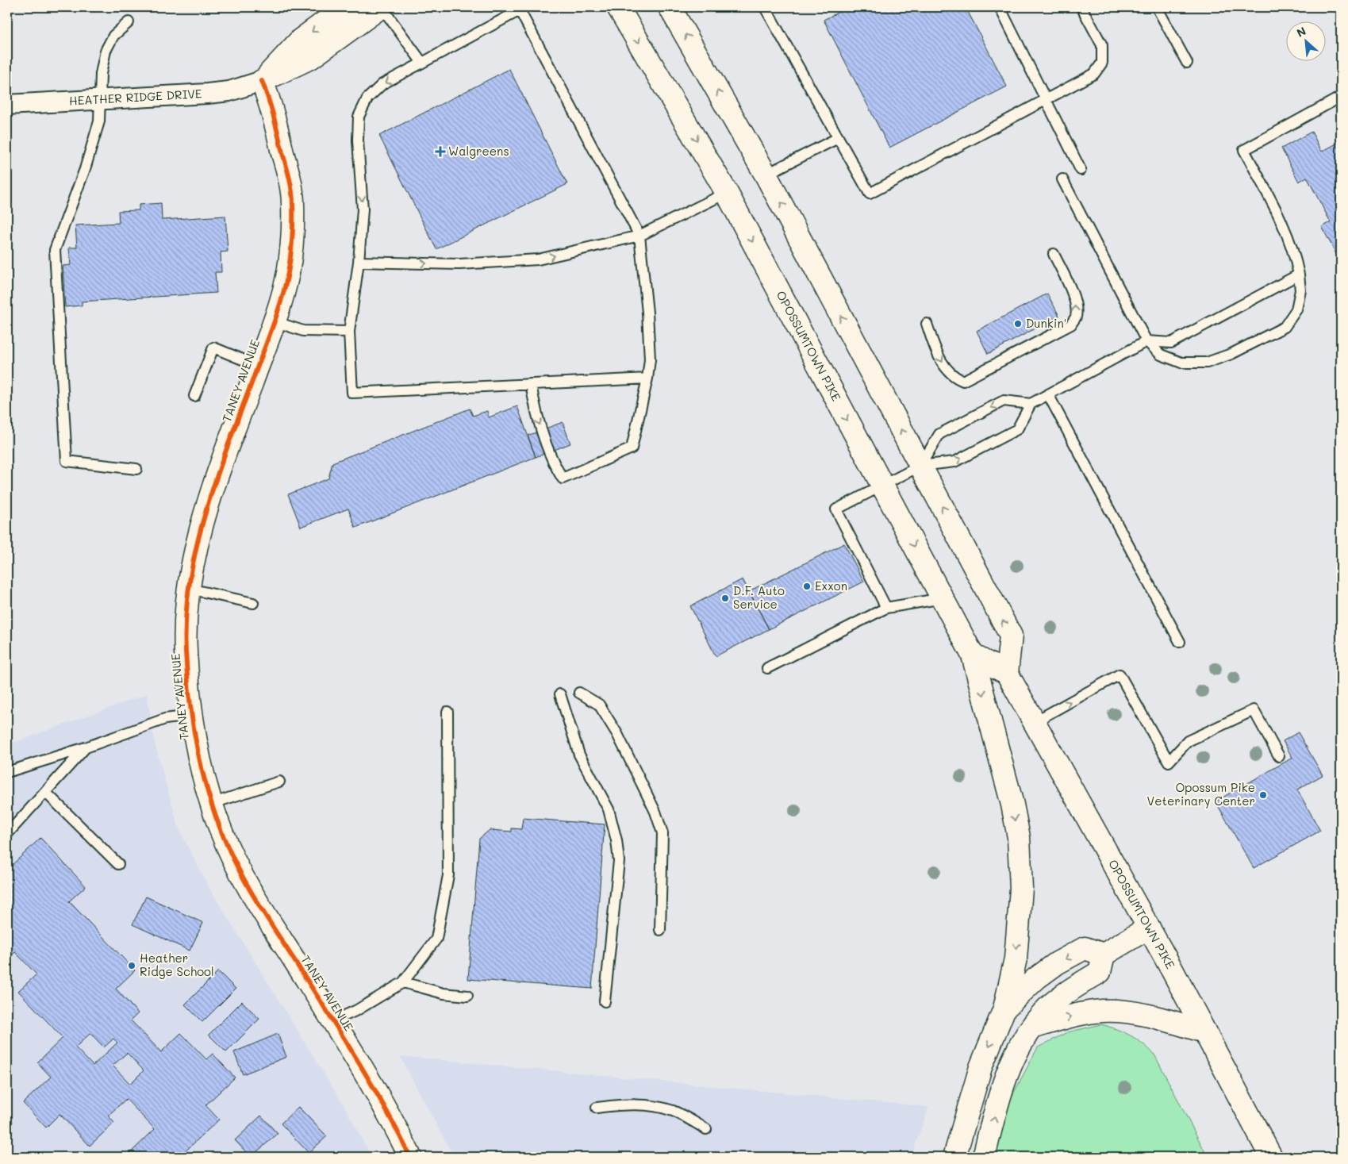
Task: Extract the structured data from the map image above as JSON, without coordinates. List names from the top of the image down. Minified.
{"streets":{"main road":["OPOSSUMTOWN PIKE","TANEY AVENUE"],"street":["HEATHER RIDGE DRIVE"]},"crossings":[["HEATHER RIDGE DRIVE","TANEY AVENUE"]],"places":{"health":["Walgreens"],"other":["Dunkin'","Exxon","D.F. Auto Service","Opossum Pike Veterinary Center","Heather Ridge School"]},"north":"top left"}
